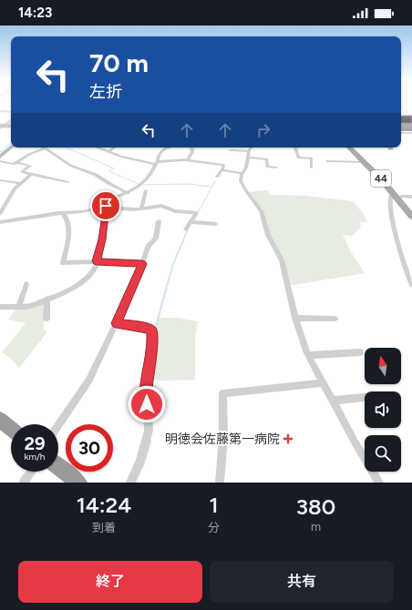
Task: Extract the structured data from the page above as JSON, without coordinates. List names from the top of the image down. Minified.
{"streets":{"main road":["44"]},"places":{"health":["明徳会佐藤第一病院"]},"north":"top","page":{"status":"14:23","turn":["70 m","左折"],"speed":"29 km/h","limit":"30","eta":["14:24","到着","1","分","380","m"],"buttons":["終了","共有"]}}
